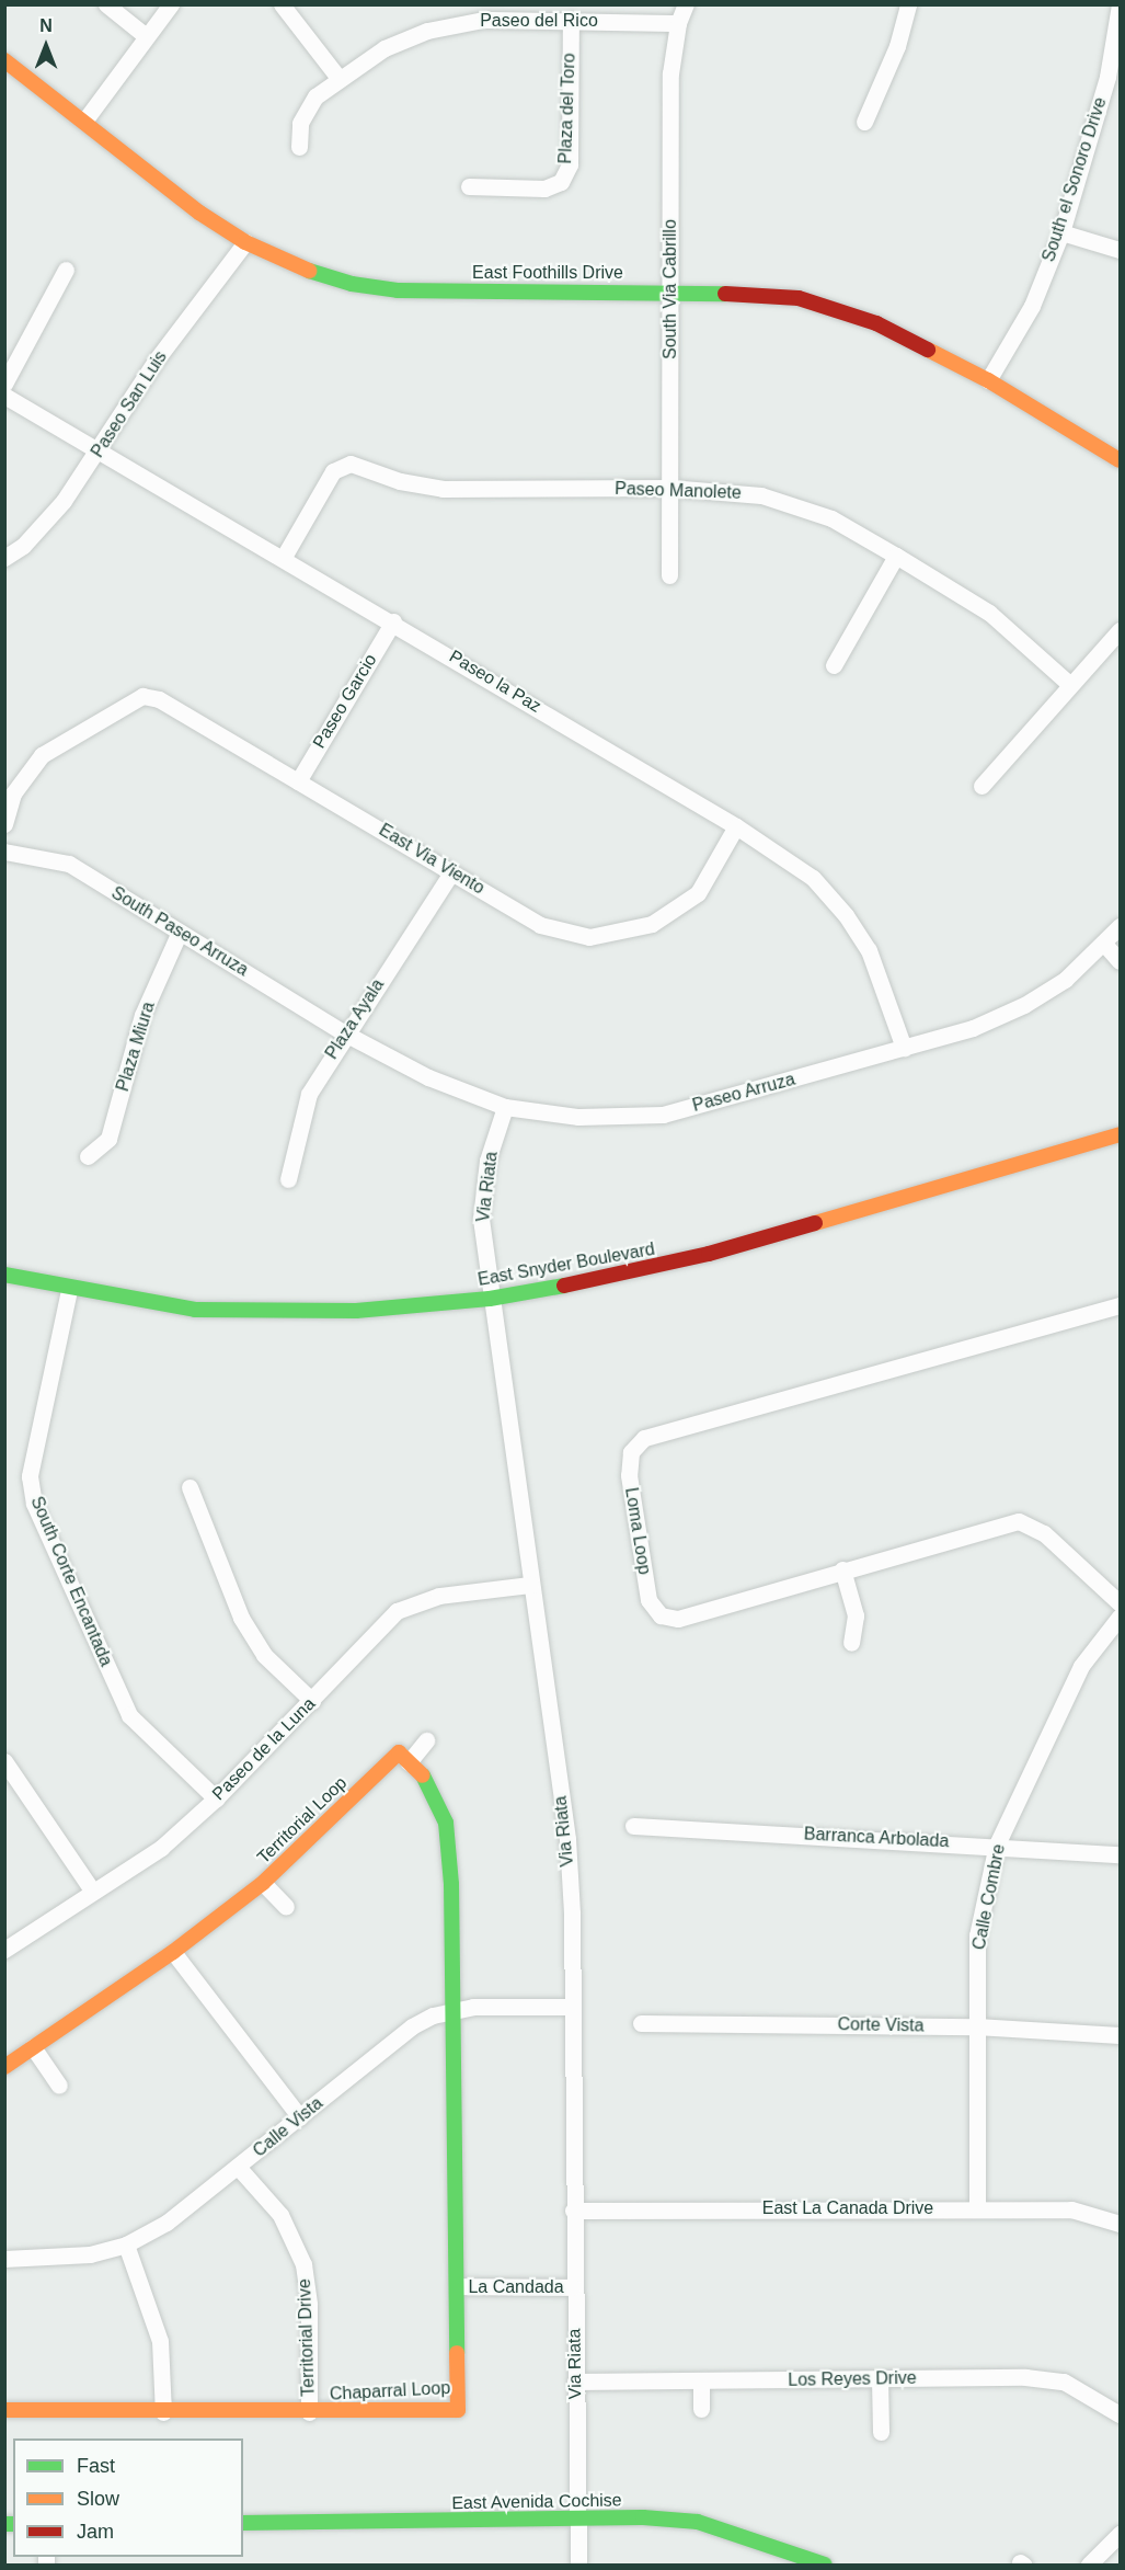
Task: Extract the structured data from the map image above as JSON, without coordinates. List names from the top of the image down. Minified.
{"streets":{"street":["Paseo del Rico","Plaza del Toro","South el Sonoro Drive","East Foothills Drive","South Via Cabrillo","Paseo San Luis","Paseo Manolete","Paseo la Paz","Paseo Garcio","East Via Viento","South Paseo Arruza","Plaza Ayala","Plaza Miura","Paseo Arruza","Via Riata","East Snyder Boulevard","Loma Loop","South Corte Encantada","Paseo de la Luna","Territorial Loop","Barranca Arbolada","Calle Combre","Corte Vista","Calle Vista","East La Canada Drive","La Candada","Territorial Drive","Los Reyes Drive","Chaparral Loop","East Avenida Cochise"]},"crossings":[["Paseo del Rico","Plaza del Toro"],["Paseo del Rico","South Via Cabrillo"],["South el Sonoro Drive","East Foothills Drive"],["East Foothills Drive","South Via Cabrillo"],["East Foothills Drive","Paseo San Luis"],["South Via Cabrillo","Paseo Manolete"],["Paseo San Luis","Paseo la Paz"],["Paseo Manolete","Paseo la Paz"],["Paseo la Paz","Paseo Garcio"],["Paseo la Paz","East Via Viento"],["Paseo la Paz","Paseo Arruza"],["Paseo Garcio","East Via Viento"],["East Via Viento","Plaza Ayala"],["South Paseo Arruza","Plaza Ayala"],["South Paseo Arruza","Plaza Miura"],["South Paseo Arruza","Paseo Arruza"],["Plaza Ayala","Paseo Arruza"],["Paseo Arruza","Via Riata"],["Via Riata","East Snyder Boulevard"],["Via Riata","Paseo de la Luna"],["Via Riata","Calle Vista"],["Via Riata","East La Canada Drive"],["Via Riata","La Candada"],["Via Riata","Los Reyes Drive"],["Via Riata","East Avenida Cochise"],["East Snyder Boulevard","South Corte Encantada"],["South Corte Encantada","Paseo de la Luna"],["Barranca Arbolada","Calle Combre"],["Calle Combre","Corte Vista"],["Calle Combre","East La Canada Drive"],["Calle Vista","Territorial Drive"],["Calle Vista","Chaparral Loop"],["La Candada","Chaparral Loop"],["Territorial Drive","Chaparral Loop"]],"legend":["Fast","Slow","Jam"],"north":"top"}
